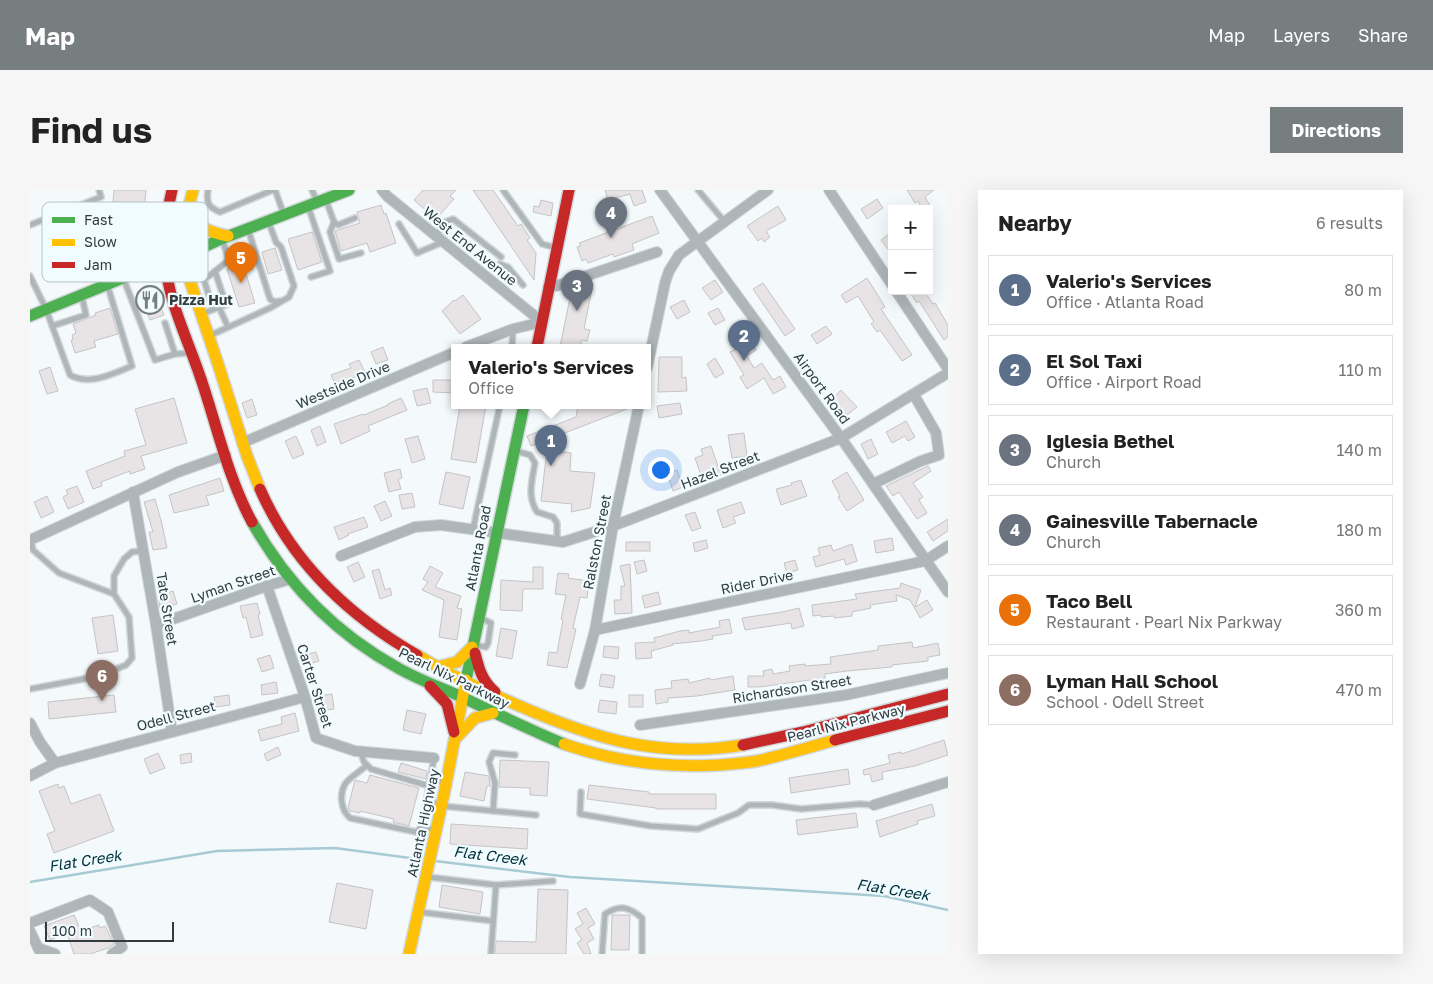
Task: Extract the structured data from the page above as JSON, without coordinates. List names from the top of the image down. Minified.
{"streets":{"main road":["Atlanta Road","Pearl Nix Parkway","Atlanta Highway"],"street":["West End Avenue","Westside Drive","Airport Road","Hazel Street","Ralston Street","Rider Drive","Lyman Street","Tate Street","Carter Street","Richardson Street","Odell Street"]},"crossings":[["Westside Drive","Pearl Nix Parkway"],["Airport Road","Hazel Street"],["Airport Road","Rider Drive"],["Hazel Street","Ralston Street"],["Hazel Street","Atlanta Road"],["Ralston Street","Rider Drive"],["Atlanta Road","Pearl Nix Parkway"],["Atlanta Road","Atlanta Highway"],["Lyman Street","Tate Street"],["Lyman Street","Pearl Nix Parkway"],["Lyman Street","Carter Street"],["Tate Street","Odell Street"],["Pearl Nix Parkway","Atlanta Highway"],["Carter Street","Odell Street"]],"water":["Flat Creek"],"places":{"restaurant":["Pizza Hut"]},"legend":["Fast","Slow","Jam"],"scale_bar":"100 m","page":{"header":"Map","nav":["Map","Layers","Share"],"buttons":"Directions","title":"Find us","heading":["Nearby","6 results"],"pins":["4","5","3","2","1","6"],"map_buttons":["+","−"],"list":[{"mark":"1","name":"Valerio's Services","note":"Office · Atlanta Road","value":"80 m"},{"mark":"2","name":"El Sol Taxi","note":"Office · Airport Road","value":"110 m"},{"mark":"3","name":"Iglesia Bethel","note":"Church","value":"140 m"},{"mark":"4","name":"Gainesville Tabernacle","note":"Church","value":"180 m"},{"mark":"5","name":"Taco Bell","note":"Restaurant · Pearl Nix Parkway","value":"360 m"},{"mark":"6","name":"Lyman Hall School","note":"School · Odell Street","value":"470 m"}],"popup":["Valerio's Services","Office"],"scale":"100 m"}}
